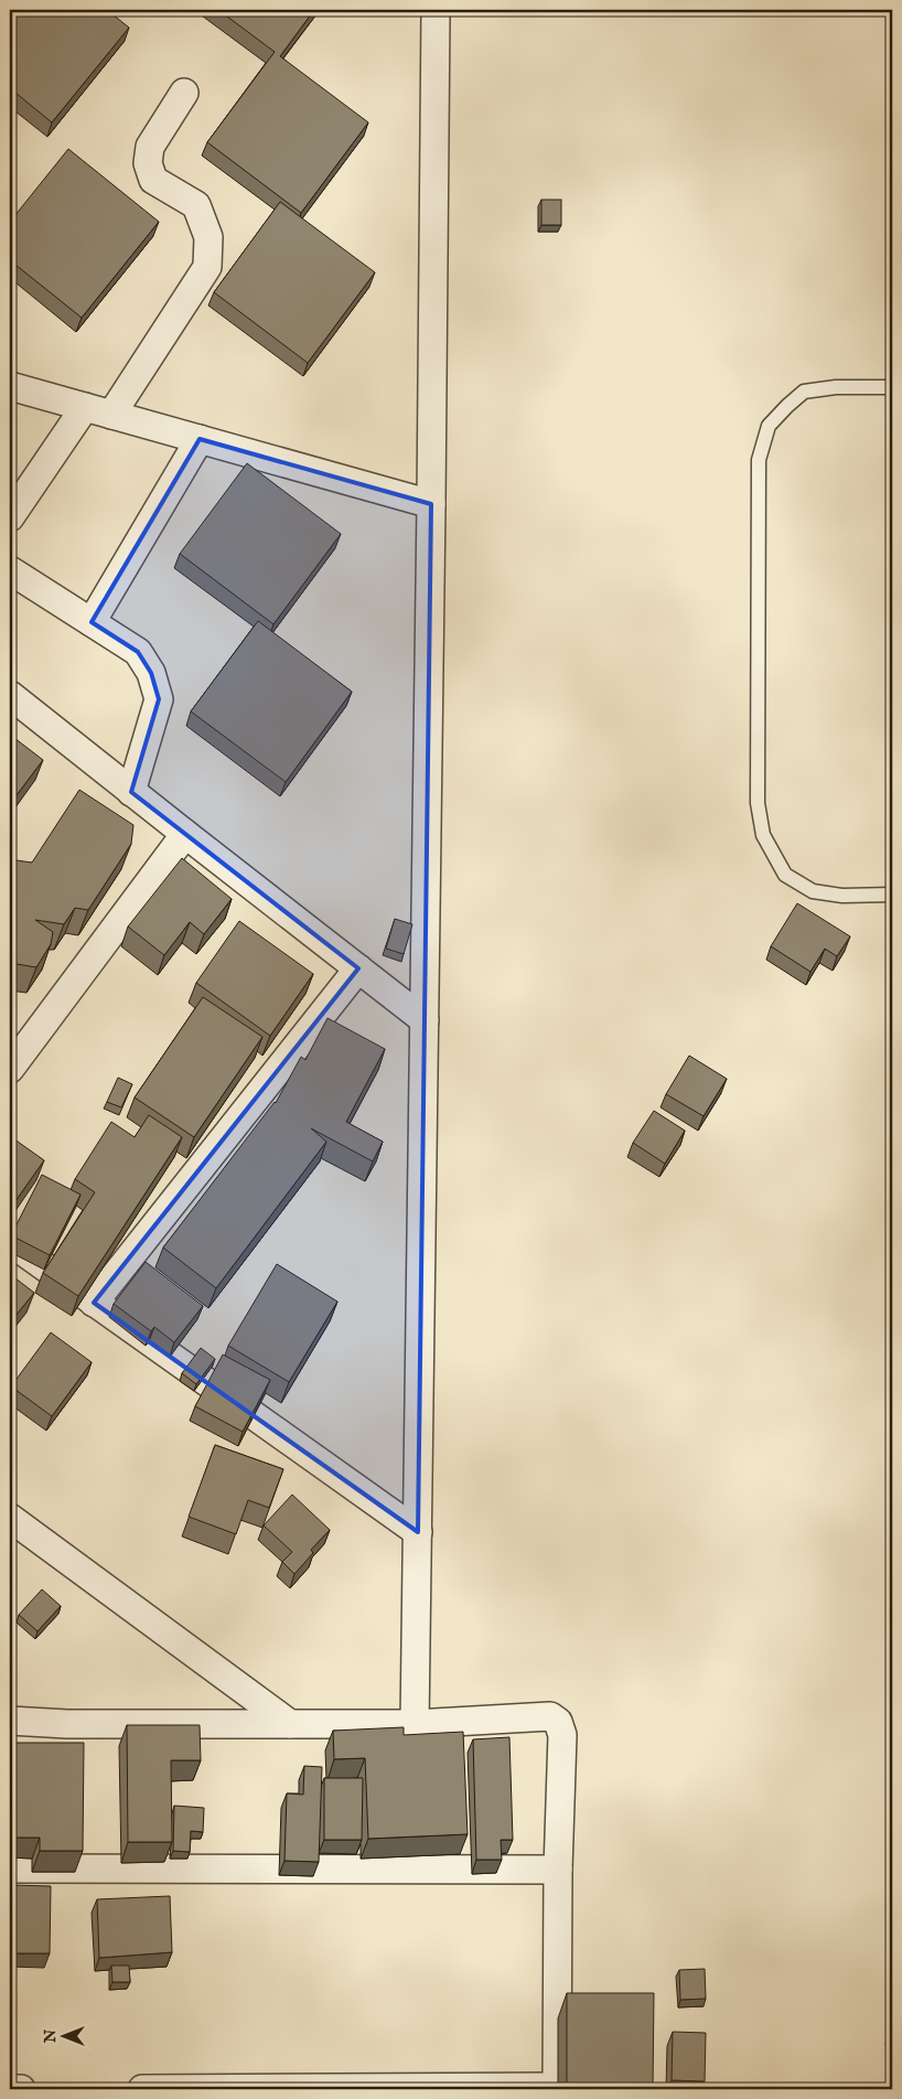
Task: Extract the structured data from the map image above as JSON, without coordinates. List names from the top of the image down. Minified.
{"north":"left"}
